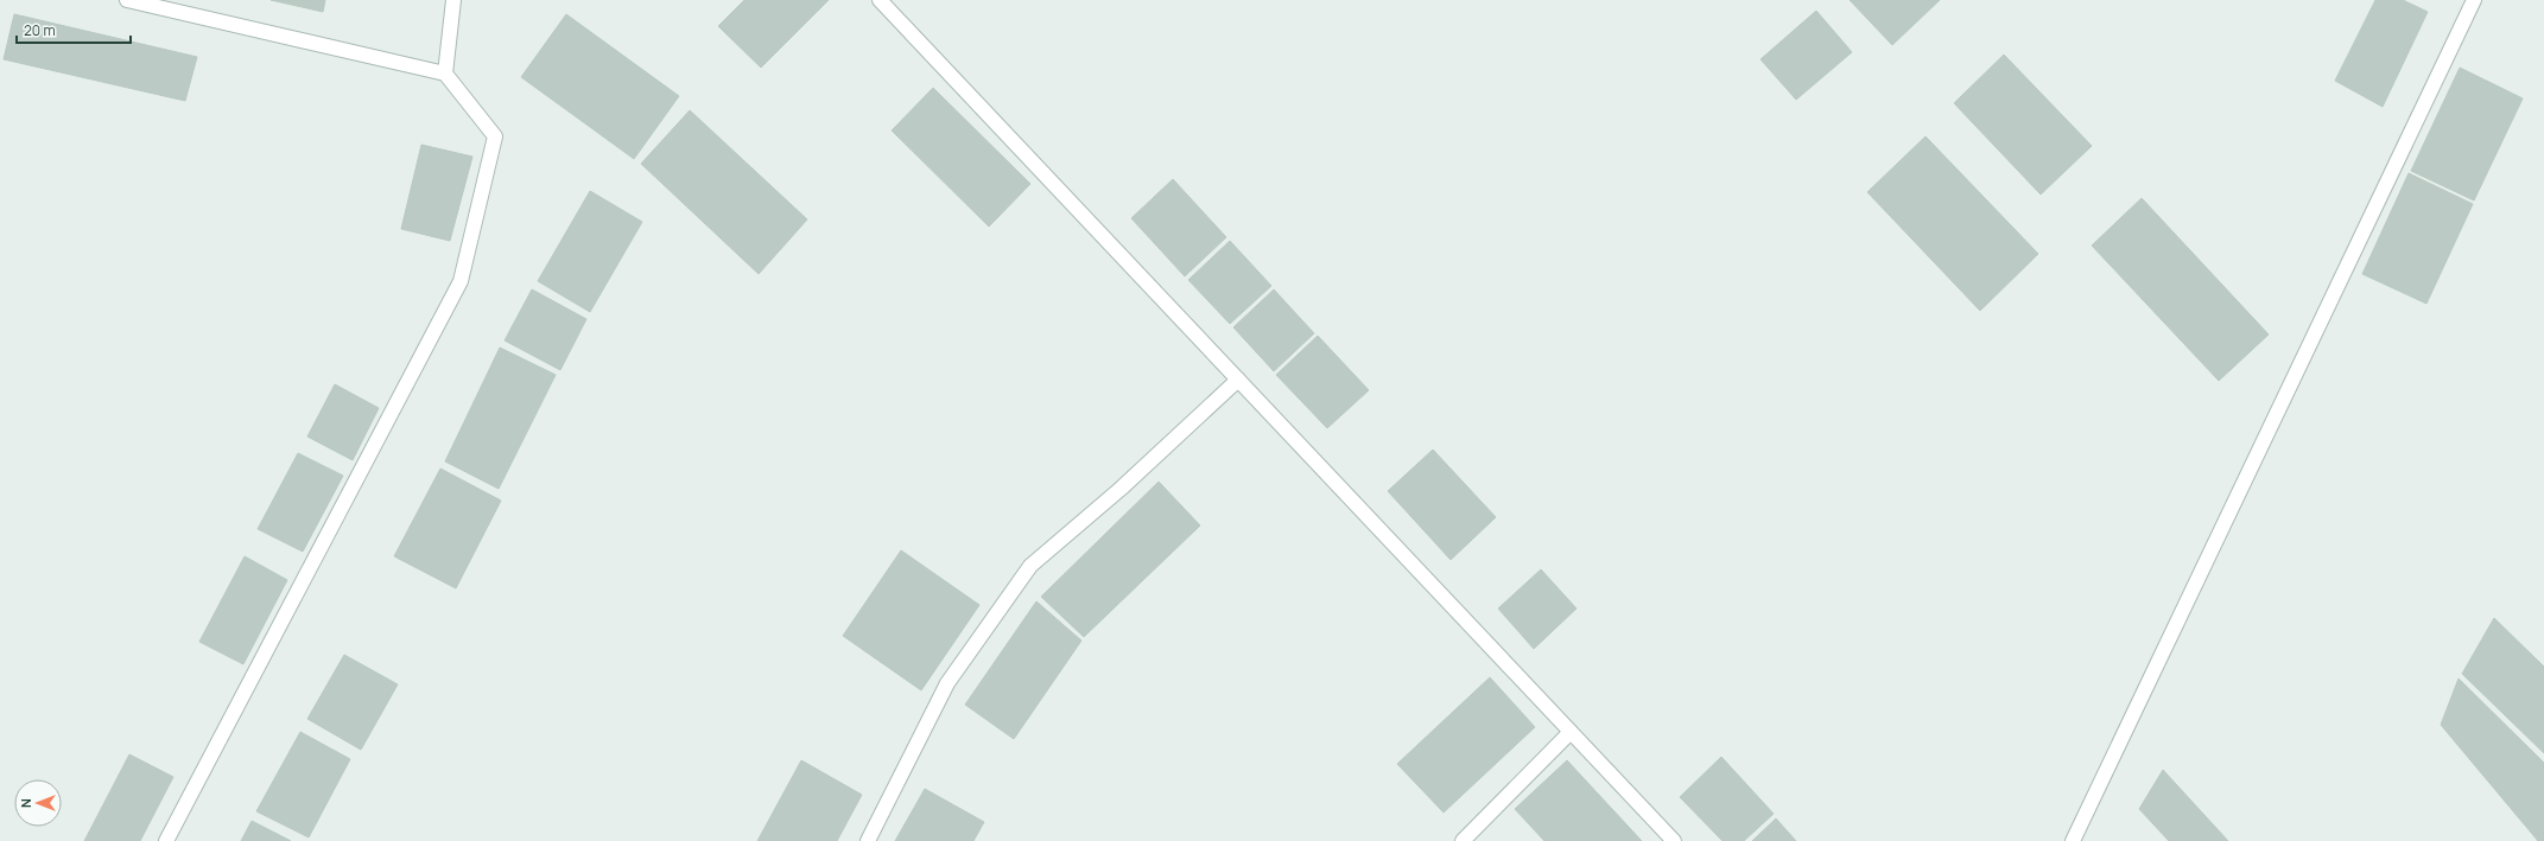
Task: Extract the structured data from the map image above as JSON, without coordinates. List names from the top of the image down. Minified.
{"scale_bar":"20 m","north":"left"}
